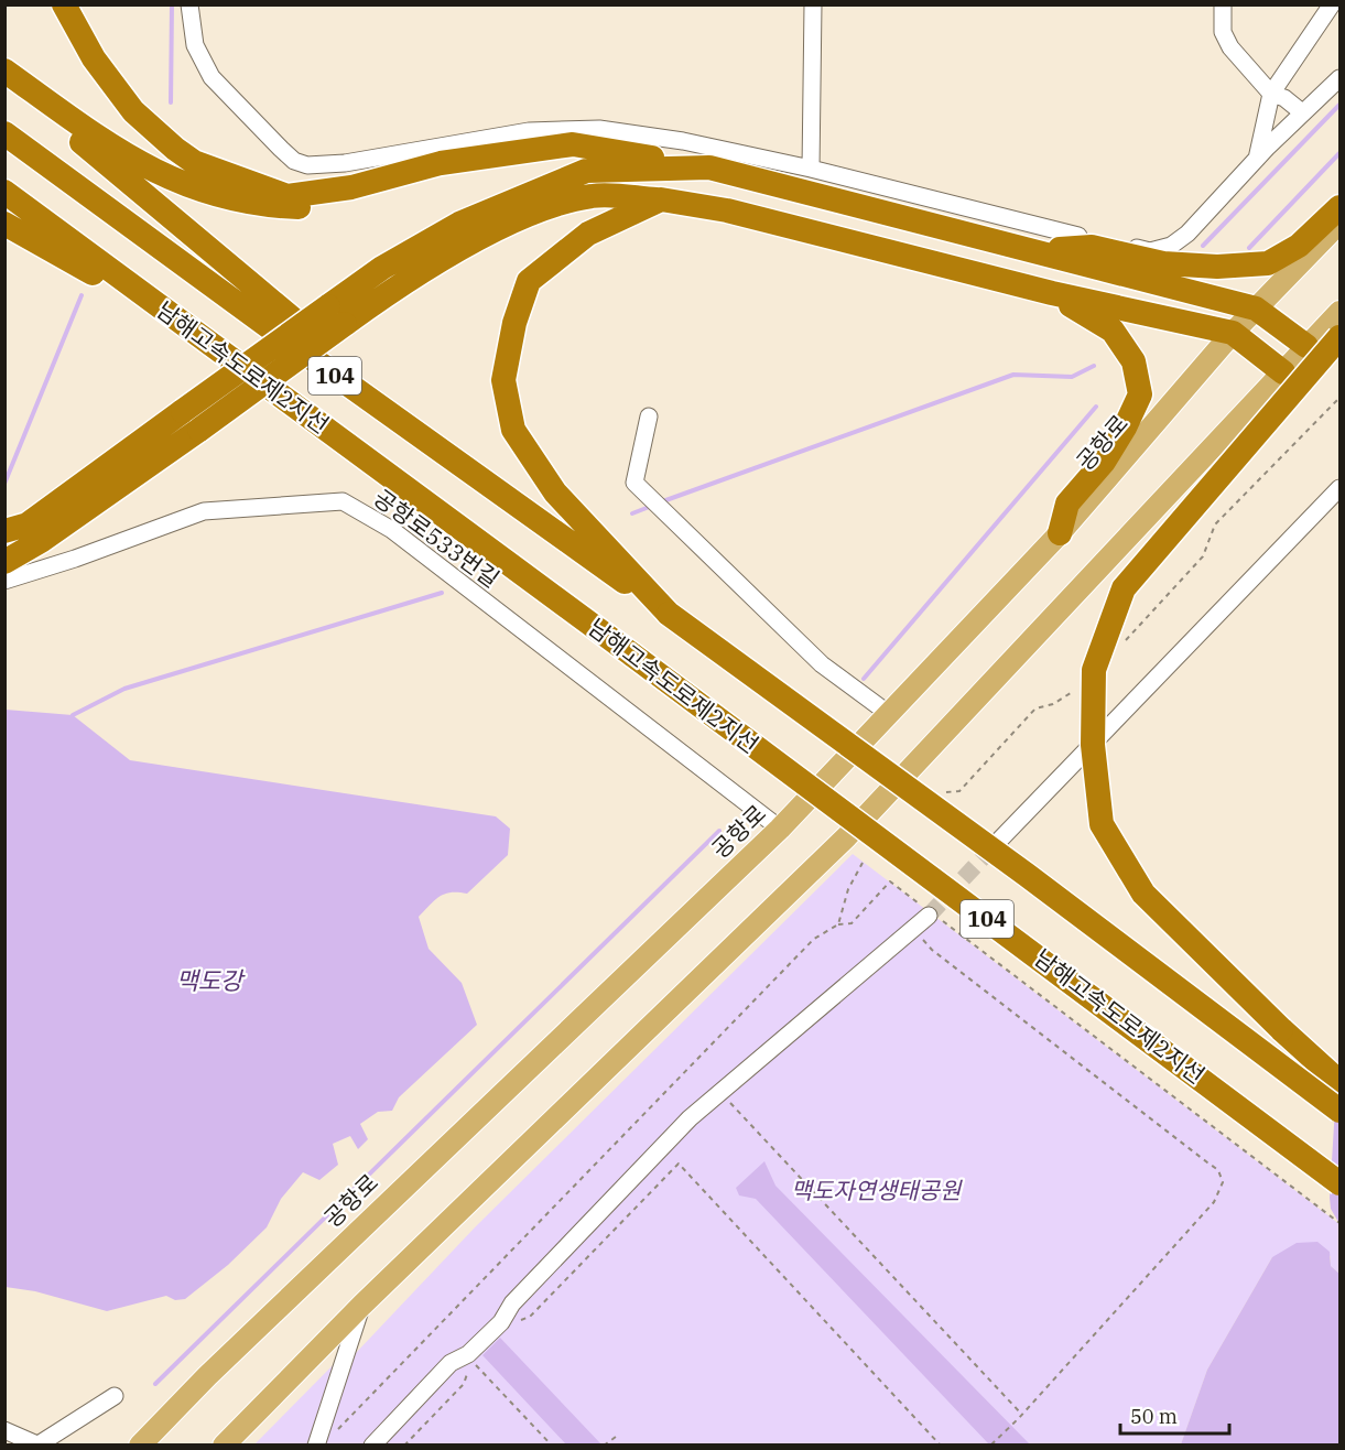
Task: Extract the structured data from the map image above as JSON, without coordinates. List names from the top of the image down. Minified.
{"streets":{"highway":["남해고속도로제2지선","104"],"main road":["공항로"],"street":["공항로533번길"]},"crossings":[["공항로","공항로533번길"]],"water":["맥도강"],"parks":["맥도자연생태공원"],"scale_bar":"50 m"}
